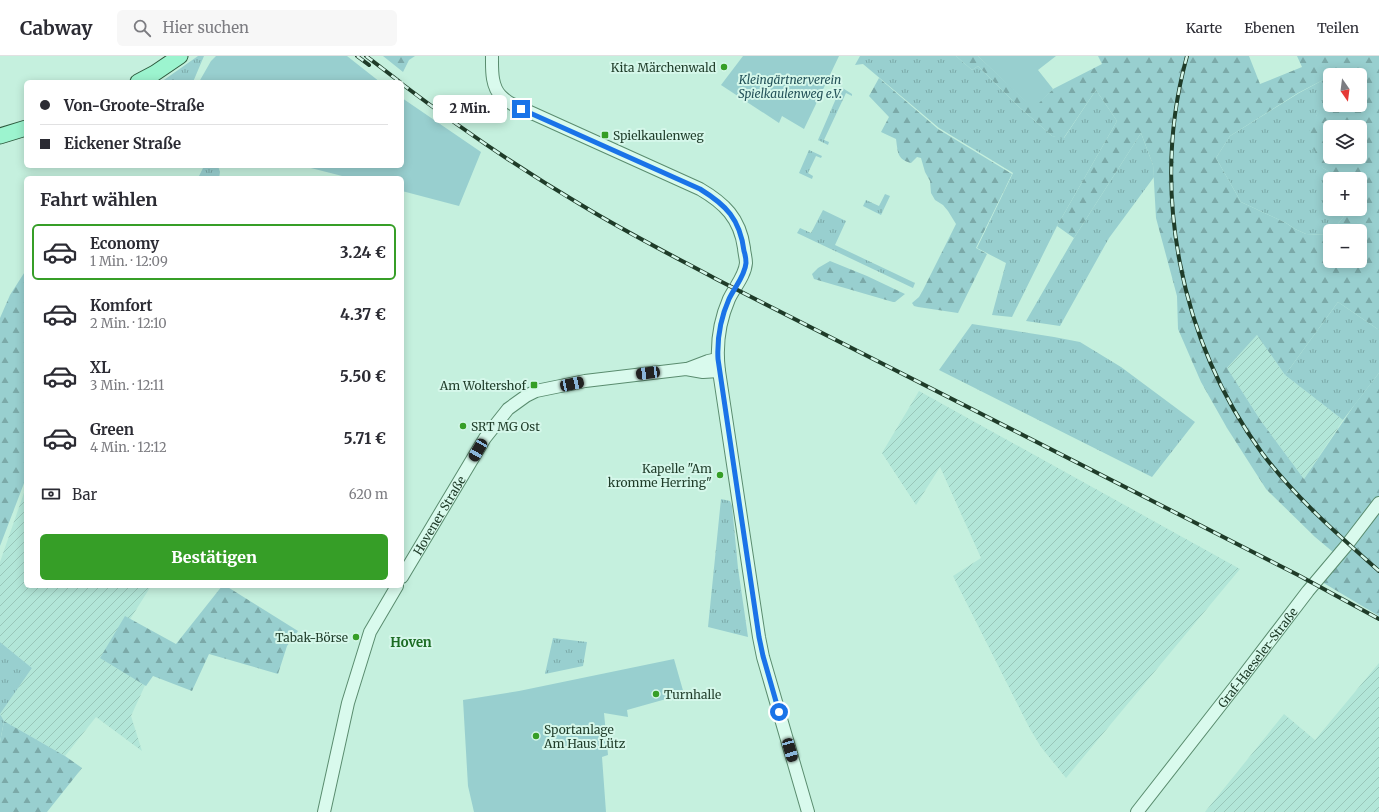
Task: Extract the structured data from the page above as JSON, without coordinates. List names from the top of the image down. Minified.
{"streets":{"street":["Hovener Straße","Graf-Haeseler-Straße"]},"districts":["Hoven"],"parks":["Kleingärtnerverein Spielkaulenweg e.V."],"places":{"other":["Kita Märchenwald","SRT MG Ost","Kapelle \"Am kromme Herring\"","Tabak-Börse","Turnhalle","Sportanlage Am Haus Lütz"],"transit":["Spielkaulenweg","Am Woltershof"]},"north":"bottom","page":{"header":"Cabway","search":"Hier suchen","nav":["Karte","Ebenen","Teilen"],"map_buttons":["+","−"],"banner":["Von-Groote-Straße","Eickener Straße"],"bubble":"2 Min.","heading":"Fahrt wählen","list":[{"name":"Economy","note":"1 Min. · 12:09","value":"3.24 €"},{"name":"Komfort","note":"2 Min. · 12:10","value":"4.37 €"},{"name":"XL","note":"3 Min. · 12:11","value":"5.50 €"},{"name":"Green","note":"4 Min. · 12:12","value":"5.71 €"}],"pay":["Bar","620 m"],"buttons":"Bestätigen"}}
